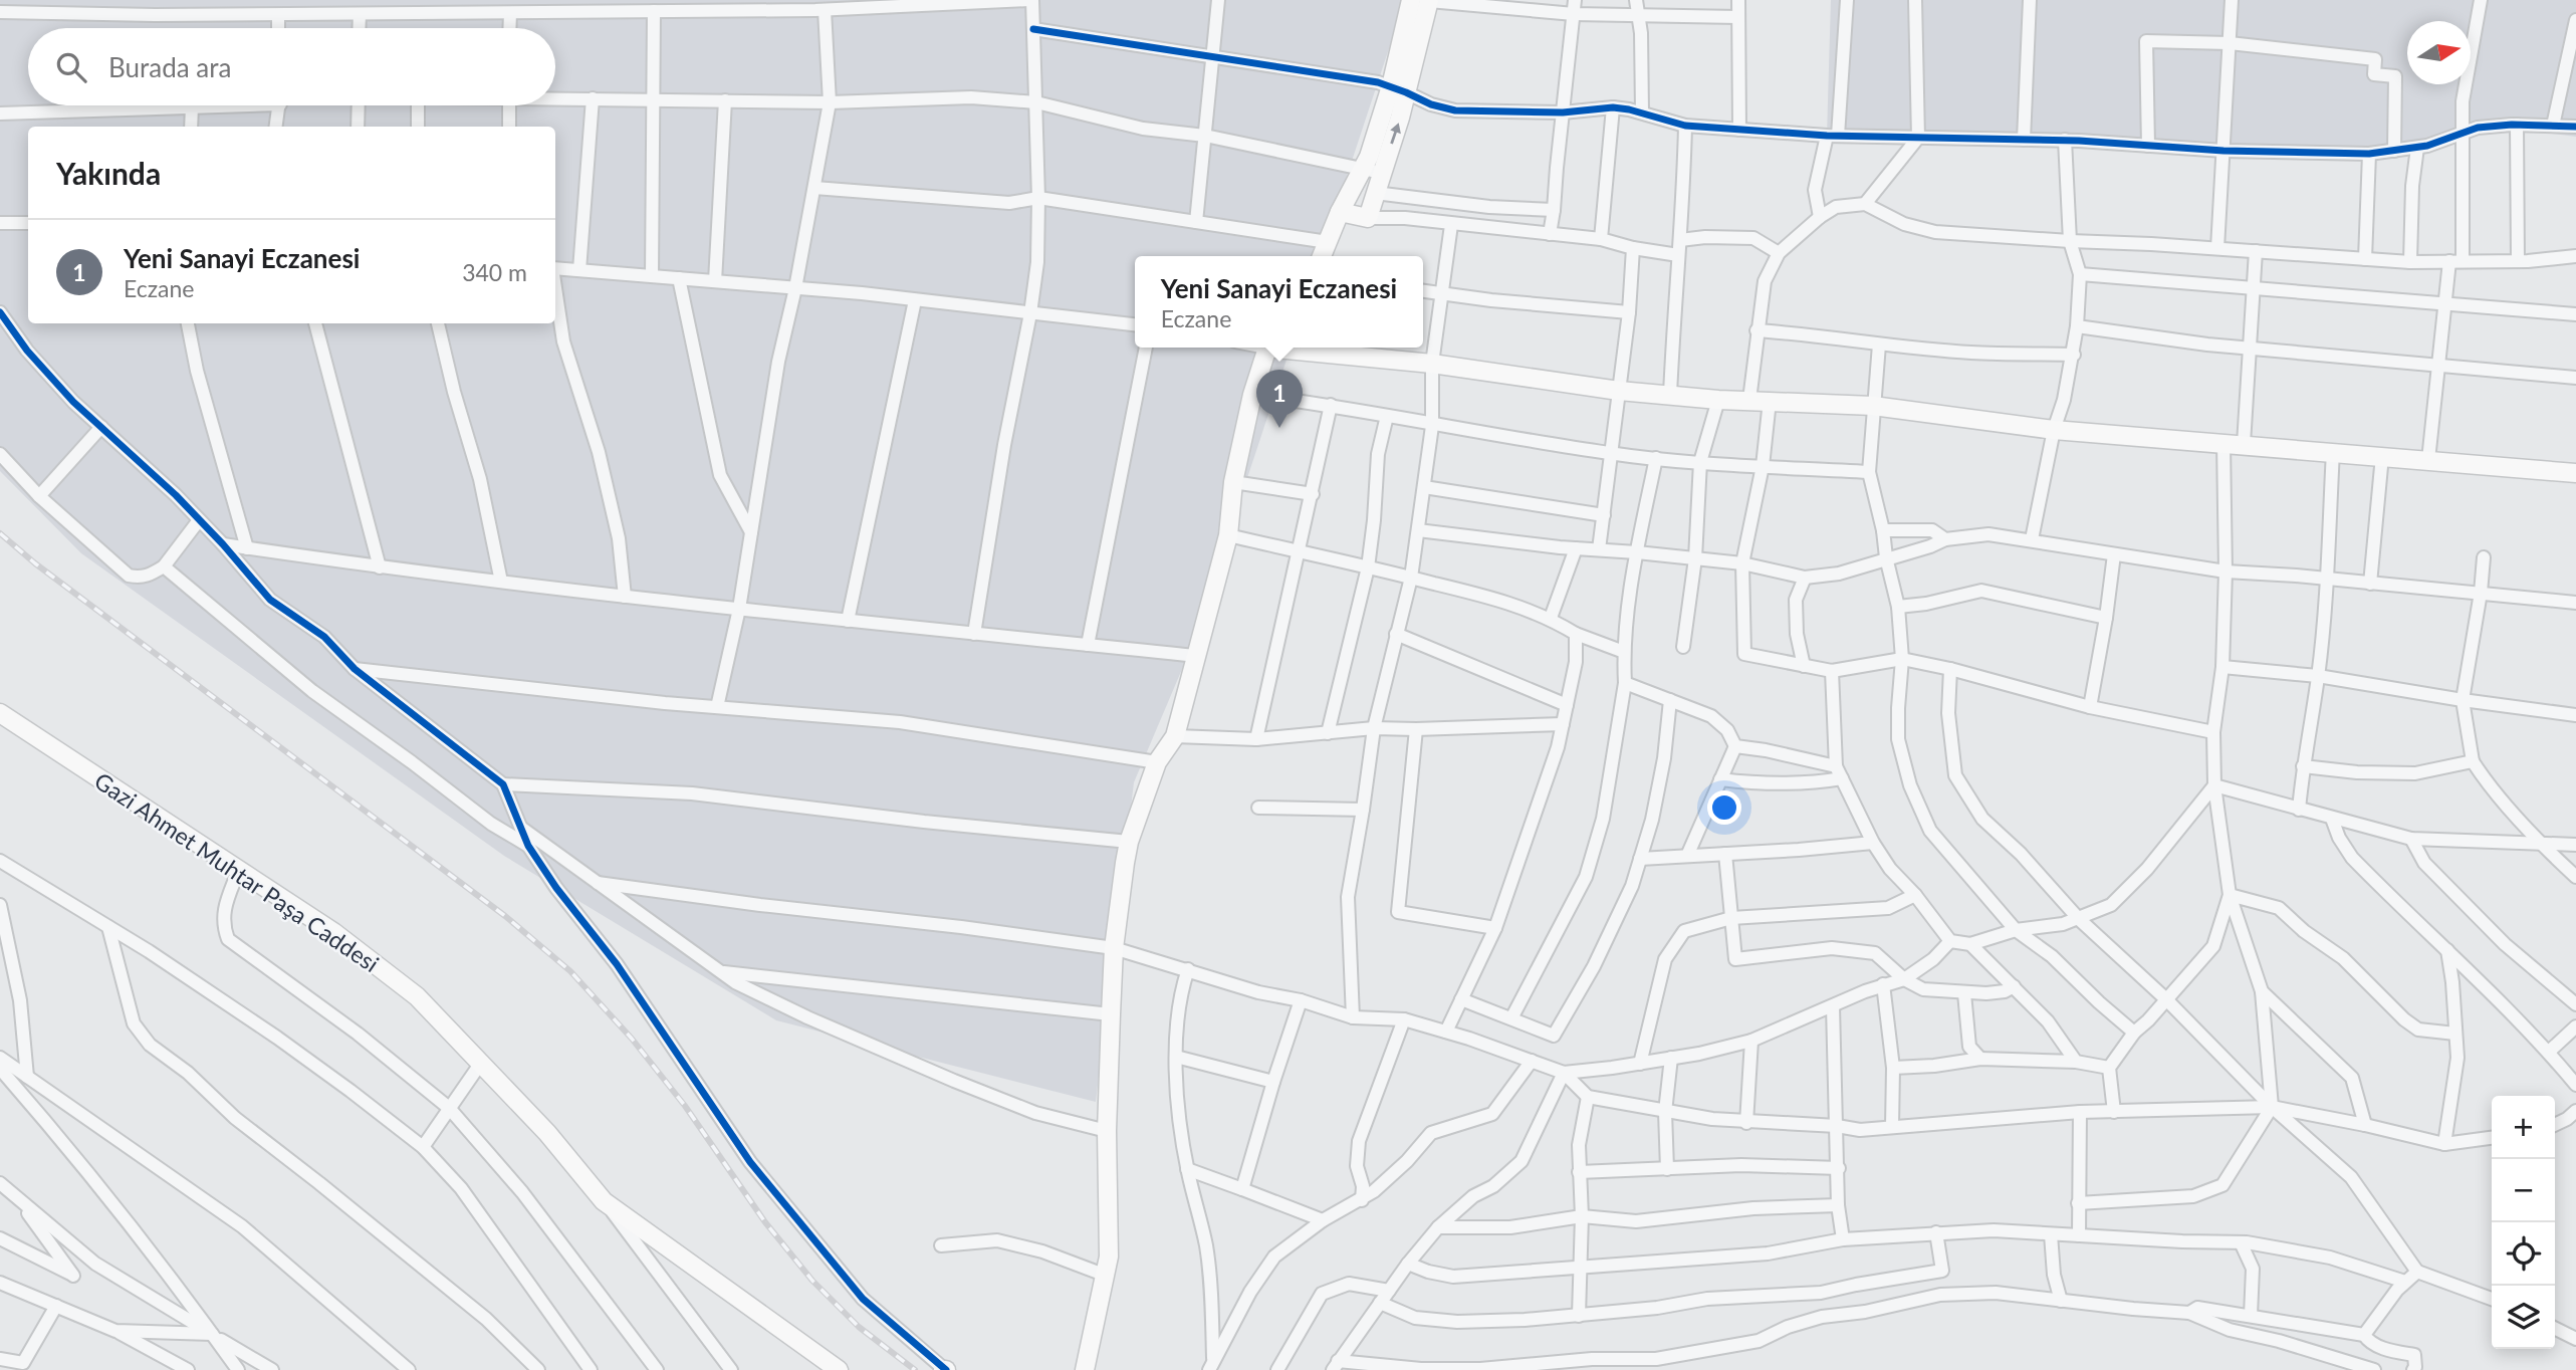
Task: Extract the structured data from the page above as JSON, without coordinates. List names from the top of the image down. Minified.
{"streets":{"street":["Gazi Ahmet Muhtar Paşa Caddesi"]},"north":"right","page":{"search":"Burada ara","heading":"Yakında","list":[{"mark":"1","name":"Yeni Sanayi Eczanesi","note":"Eczane","value":"340 m"}],"popup":["Yeni Sanayi Eczanesi","Eczane"],"pins":"1","map_buttons":["+","−"]}}
